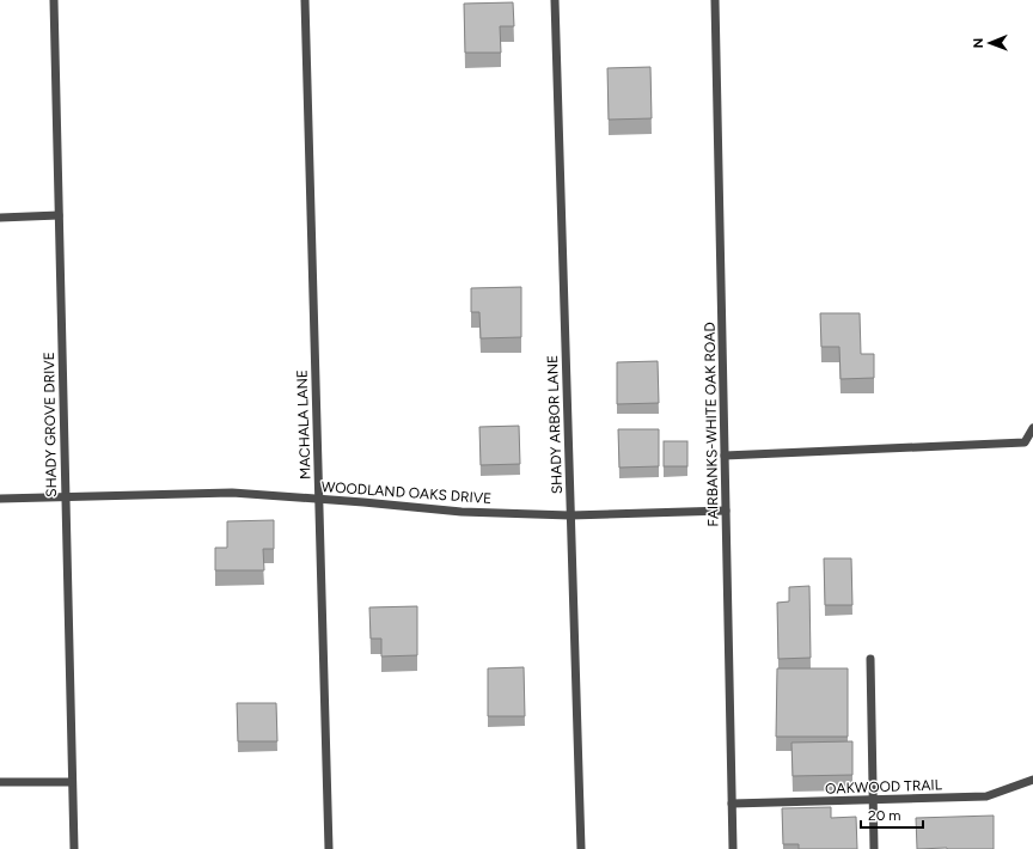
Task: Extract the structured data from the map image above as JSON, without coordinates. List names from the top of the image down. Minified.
{"streets":{"street":["SHADY GROVE DRIVE","MACHALA LANE","SHADY ARBOR LANE","FAIRBANKS-WHITE OAK ROAD","WOODLAND OAKS DRIVE","OAKWOOD TRAIL"]},"crossings":[["SHADY GROVE DRIVE","WOODLAND OAKS DRIVE"],["MACHALA LANE","WOODLAND OAKS DRIVE"],["SHADY ARBOR LANE","WOODLAND OAKS DRIVE"],["FAIRBANKS-WHITE OAK ROAD","WOODLAND OAKS DRIVE"],["FAIRBANKS-WHITE OAK ROAD","OAKWOOD TRAIL"]],"scale_bar":"20 m","north":"left"}
